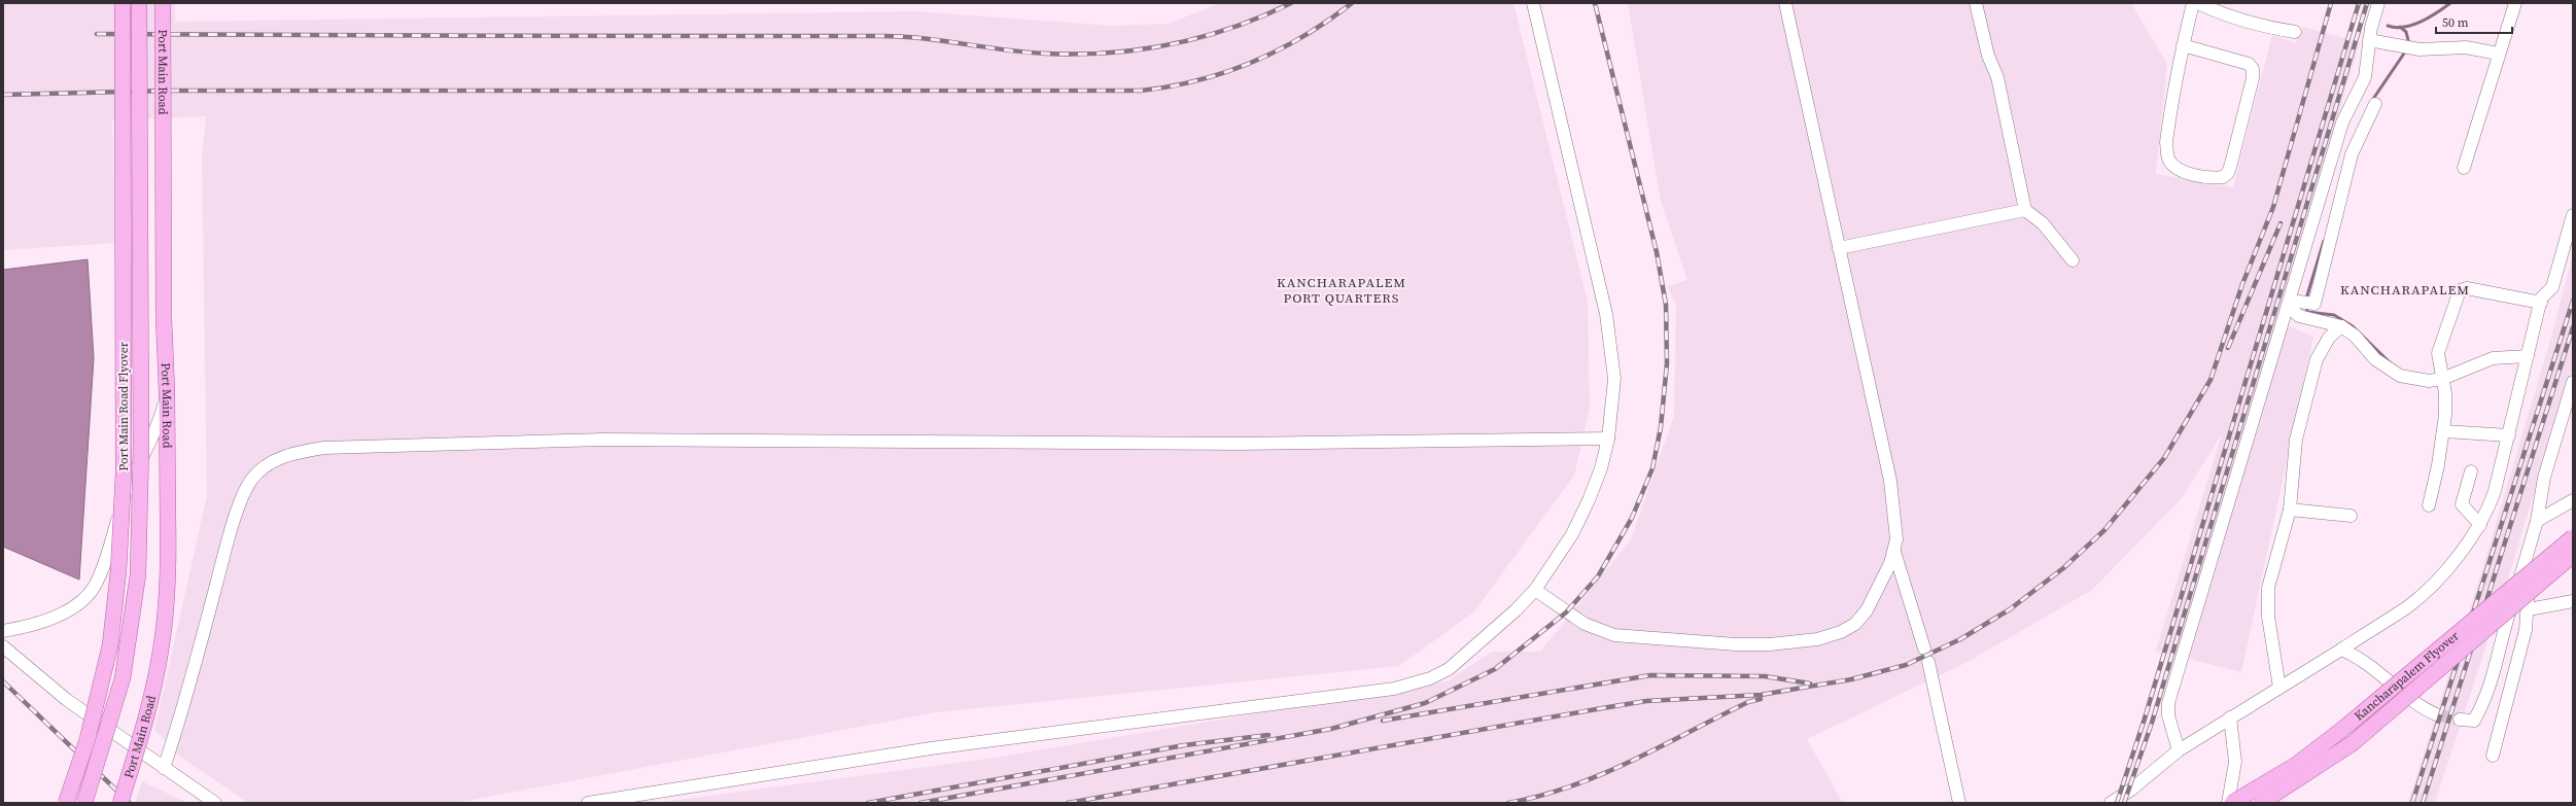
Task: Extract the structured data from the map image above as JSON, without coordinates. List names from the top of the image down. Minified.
{"streets":{"main road":["Port Main Road","Port Main Road Flyover","Kancharapalem Flyover"]},"districts":["KANCHARAPALEM PORT QUARTERS","KANCHARAPALEM"],"scale_bar":"50 m"}
